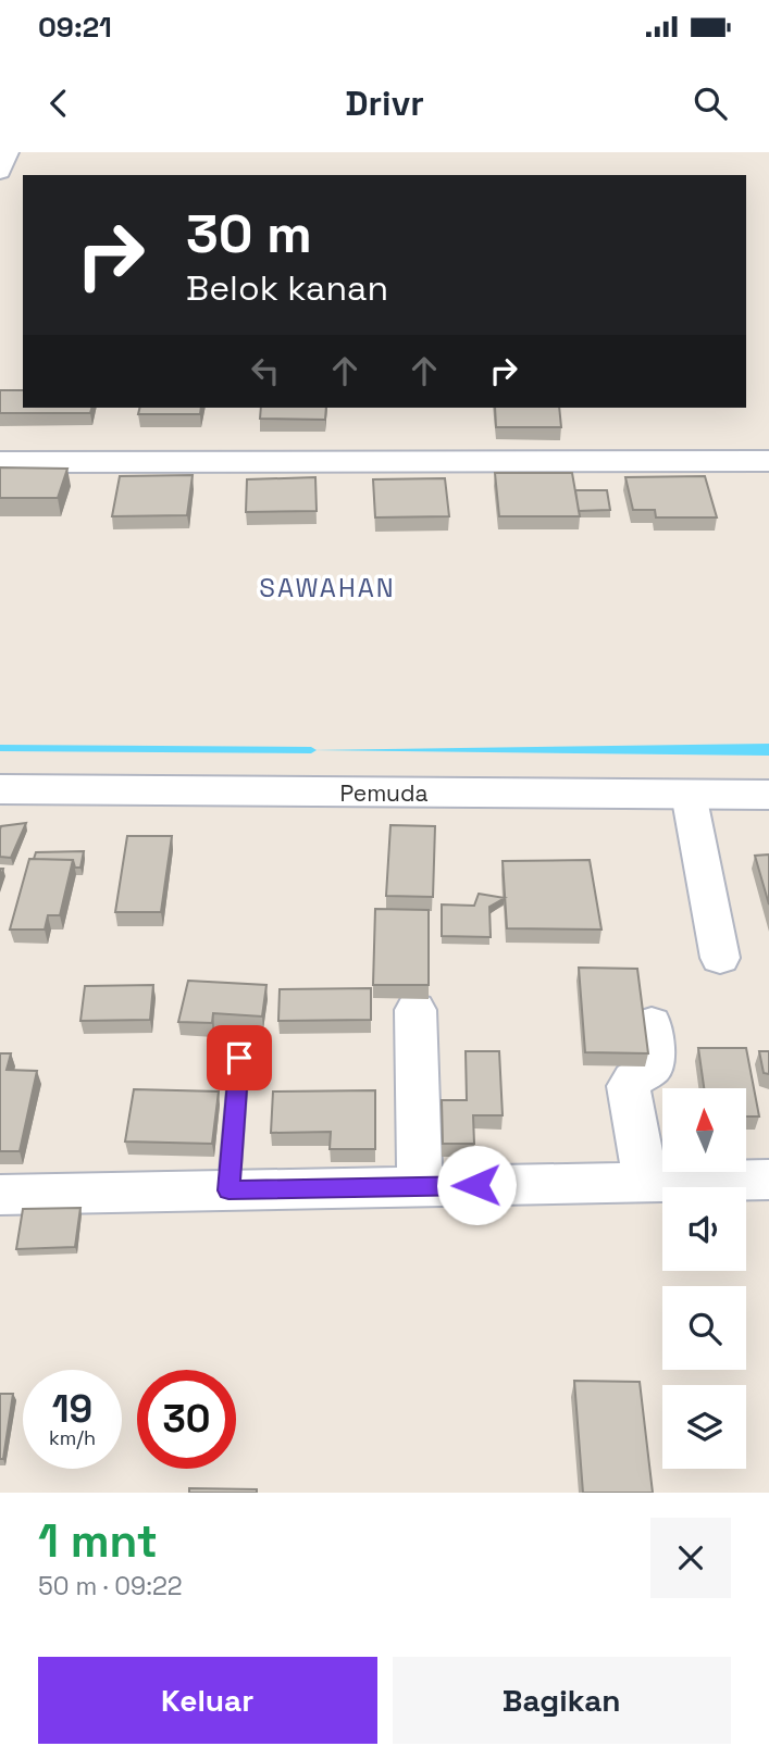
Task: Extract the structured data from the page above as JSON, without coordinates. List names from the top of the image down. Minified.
{"streets":{"street":["Pemuda"]},"districts":["SAWAHAN"],"north":"top","page":{"status":"09:21","header":"Drivr","turn":["30 m","Belok kanan"],"speed":"19 km/h","limit":"30","heading":["1 mnt","50 m · 09:22"],"buttons":["Keluar","Bagikan"]}}
